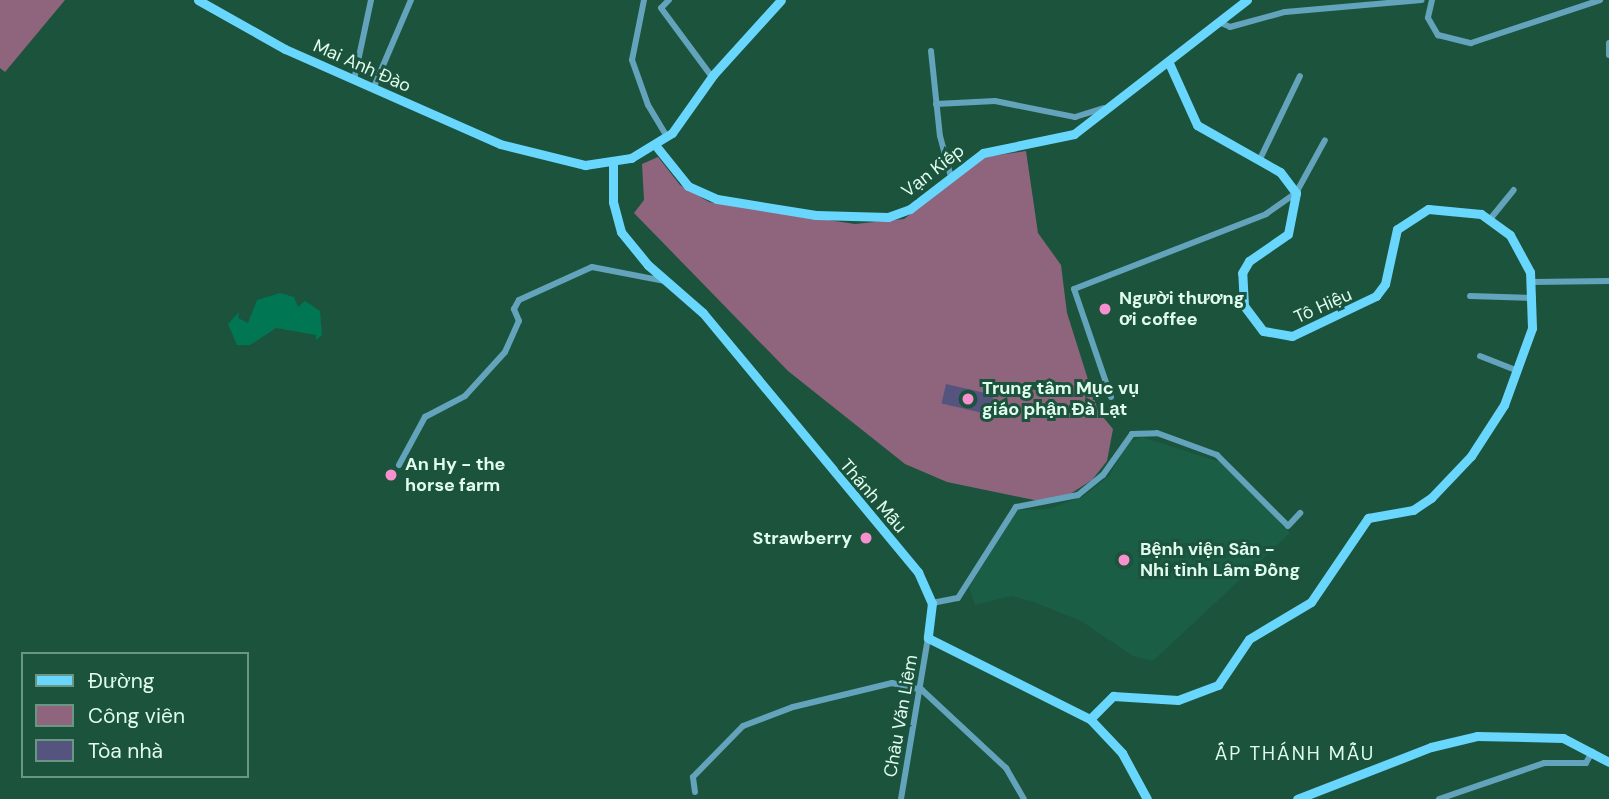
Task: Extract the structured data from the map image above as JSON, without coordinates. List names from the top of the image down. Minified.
{"streets":{"street":["Mai Anh Đào","Vạn Kiếp","Tô Hiệu","Thánh Mẫu","Châu Văn Liêm"]},"crossings":[["Mai Anh Đào","Thánh Mẫu"]],"districts":["ẤP THÁNH MẪU"],"places":["Người thương ơi coffee","Trung tâm Mục vụ giáo phận Đà Lạt","An Hy - the horse farm","Strawberry","Bệnh viện Sản - Nhi tỉnh Lâm Đồng"],"legend":["Đường","Công viên","Tòa nhà"]}
